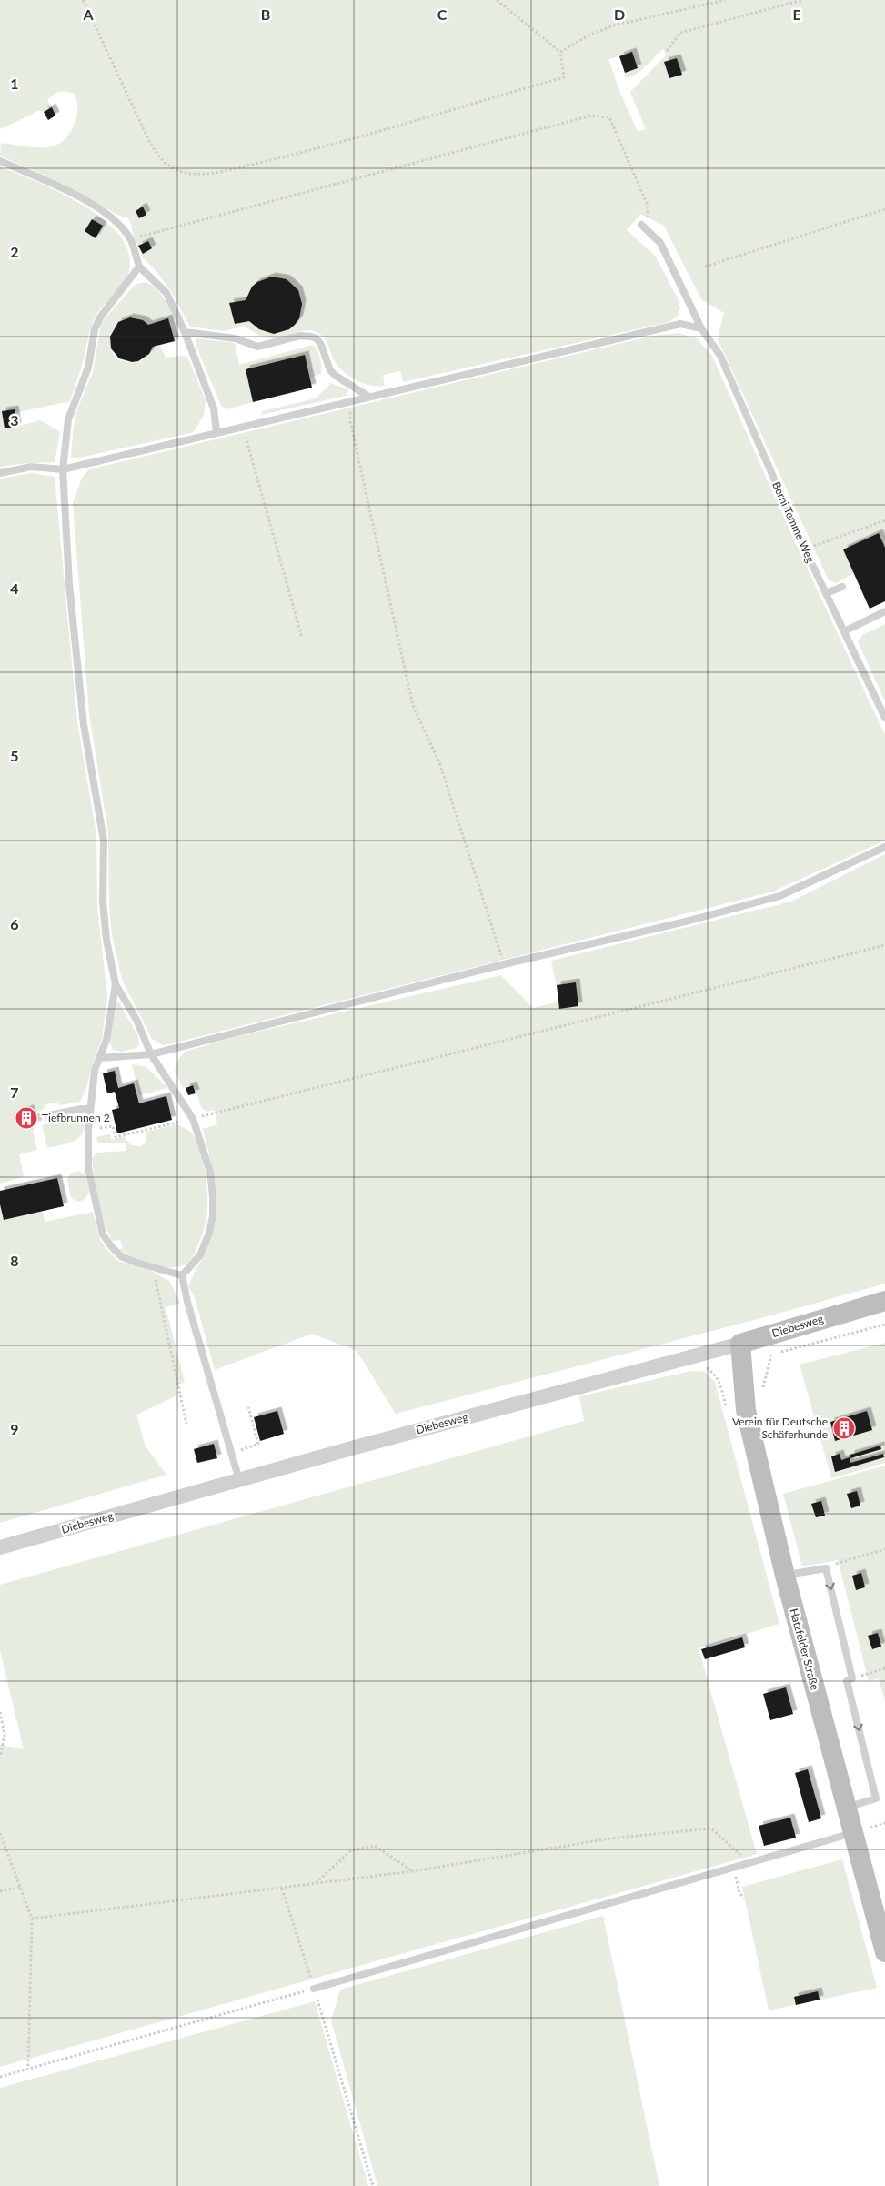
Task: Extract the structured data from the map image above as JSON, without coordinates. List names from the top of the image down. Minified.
{"streets":{"street":["Diebesweg","Hatzfelder Straße"],"lane":["Berni Temme Weg"]},"crossings":[["Diebesweg","Hatzfelder Straße"]],"places":{"building":["Tiefbrunnen 2","Verein für Deutsche Schäferhunde"]},"grid":{"columns":["A","B","C","D","E"],"rows":["1","2","3","4","5","6","7","8","9"]}}
